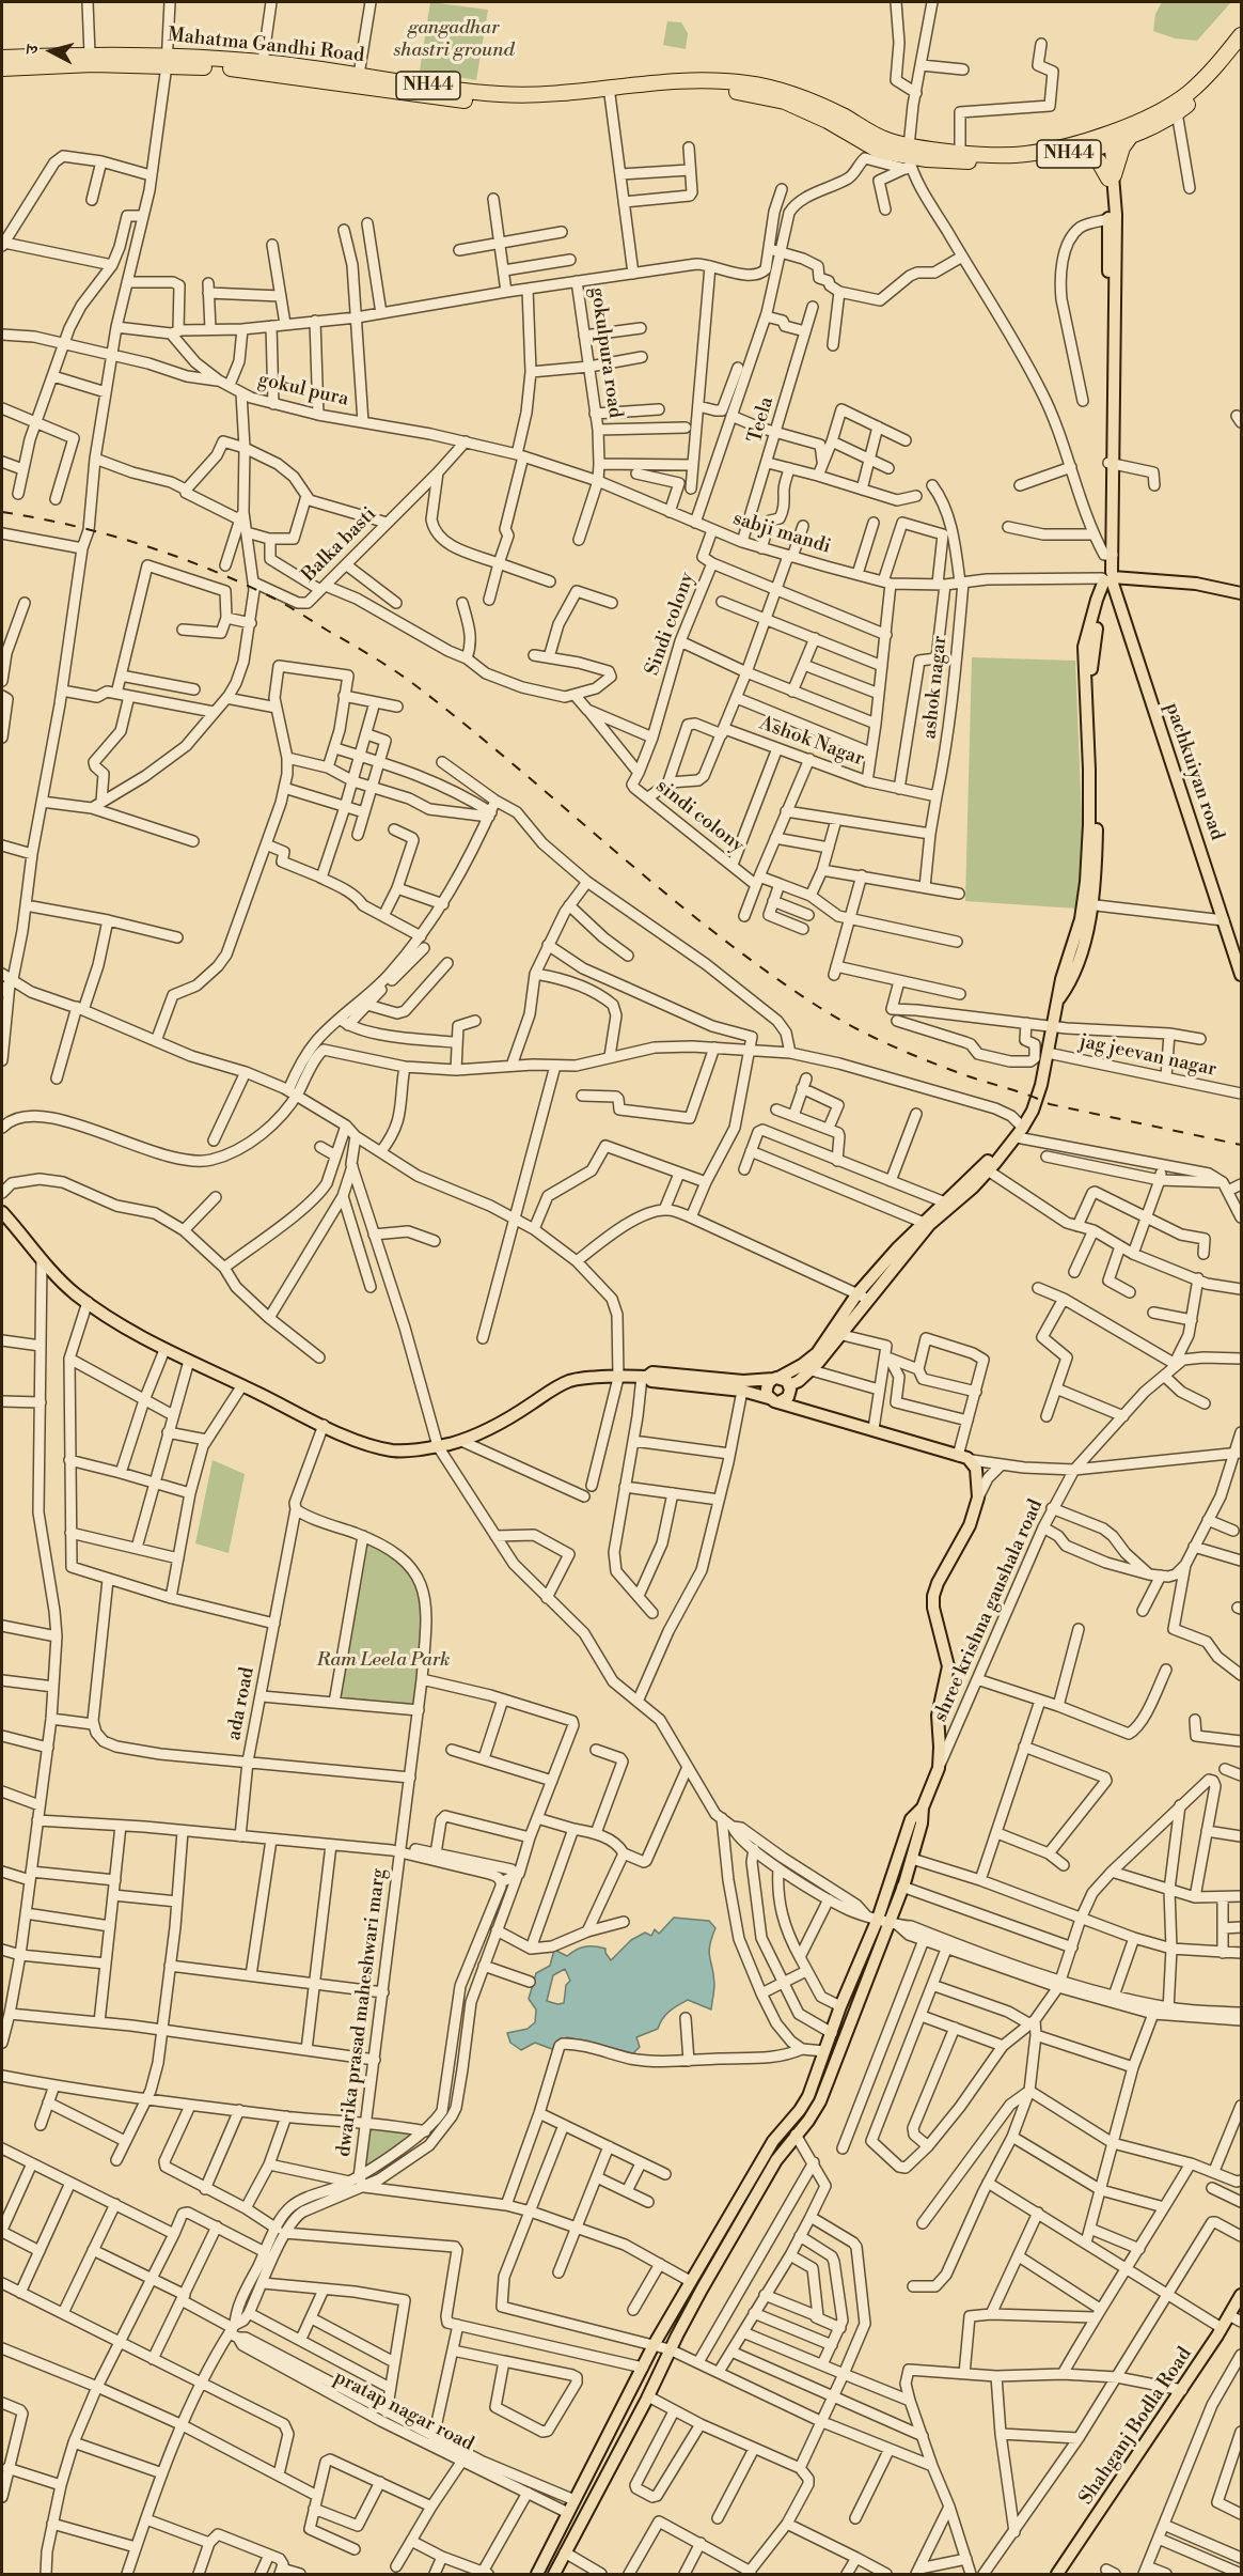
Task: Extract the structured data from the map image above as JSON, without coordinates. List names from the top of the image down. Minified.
{"streets":{"highway":["Mahatma Gandhi Road","NH44"],"main road":["pachkuiyan road","Shahganj Bodla Road"],"street":["gokulpura road","gokul pura","Teela","sabji mandi","Balka basti","Sindi colony","ashok nagar","Ashok Nagar","sindi colony","jag jeevan nagar","shree krishna gaushala road","ada road","dwarika prasad maheshwari marg","pratap nagar road"]},"crossings":[["Mahatma Gandhi Road","gokulpura road"],["gokulpura road","sabji mandi"],["gokul pura","sabji mandi"],["gokul pura","Balka basti"],["Teela","sabji mandi"],["sabji mandi","Balka basti"],["sabji mandi","Sindi colony"],["sabji mandi","ashok nagar"],["sabji mandi","Ashok Nagar"],["sabji mandi","pachkuiyan road"],["Sindi colony","Ashok Nagar"],["Sindi colony","sindi colony"],["ashok nagar","Ashok Nagar"],["ashok nagar","sindi colony"],["ada road","dwarika prasad maheshwari marg"],["dwarika prasad maheshwari marg","pratap nagar road"]],"parks":["gangadhar shastri ground","Ram Leela Park"],"north":"left"}
